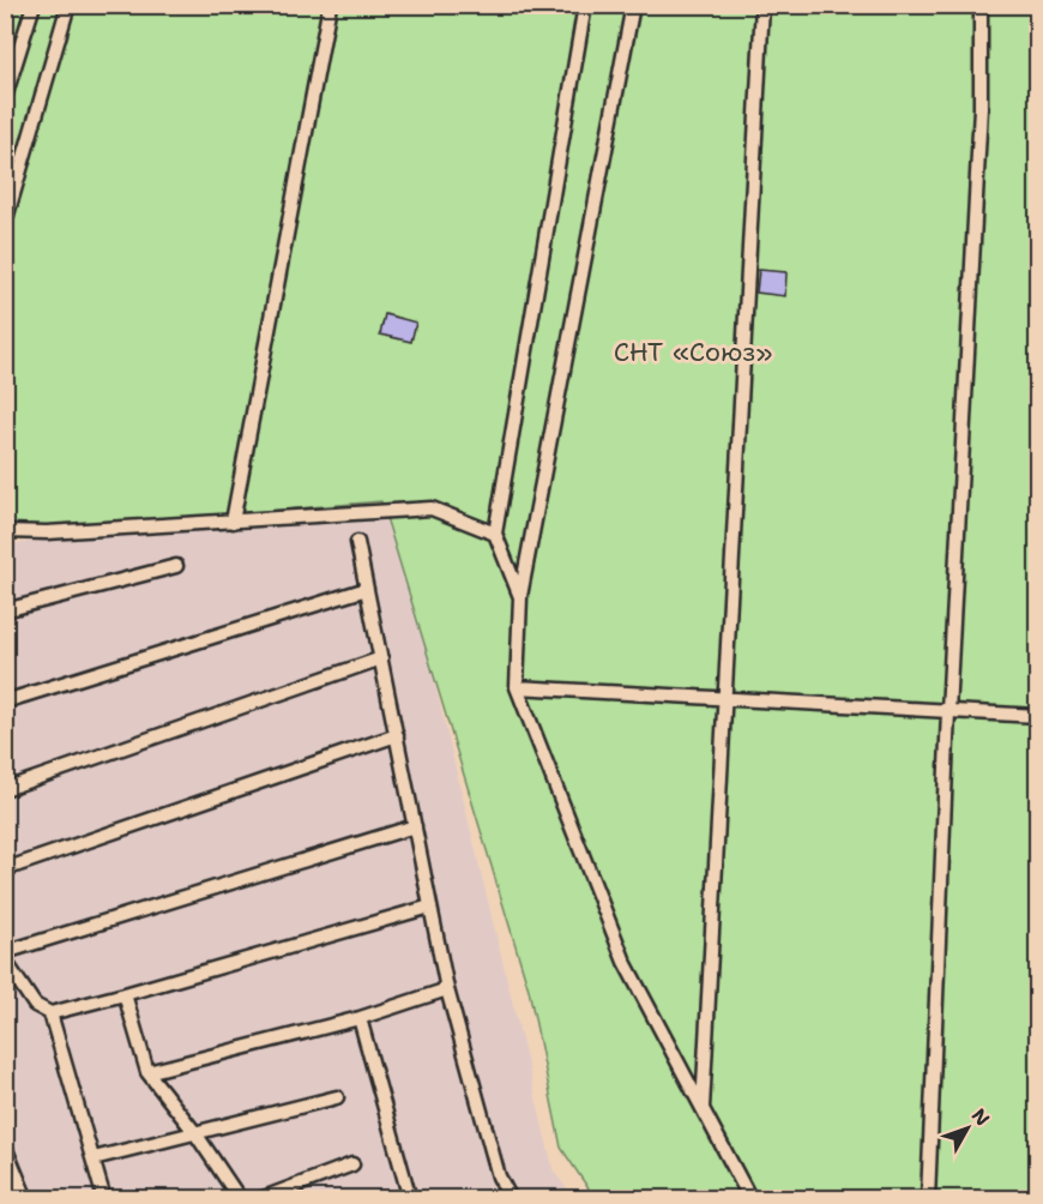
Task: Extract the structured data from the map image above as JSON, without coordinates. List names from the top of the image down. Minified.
{"parks":["СНТ «Союз»"],"north":"top right"}
